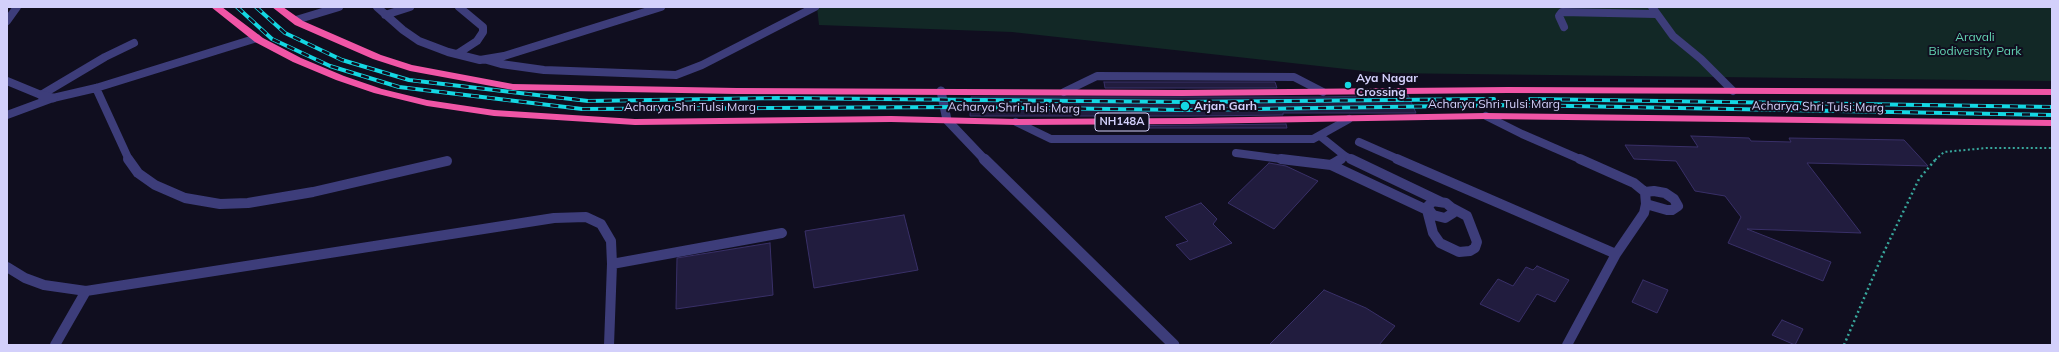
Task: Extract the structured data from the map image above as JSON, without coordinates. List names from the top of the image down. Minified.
{"streets":{"highway":["Acharya Shri Tulsi Marg","NH148A"]},"parks":["Aravali Biodiversity Park"],"places":["Aya Nagar Crossing","Arjan Garh"]}
